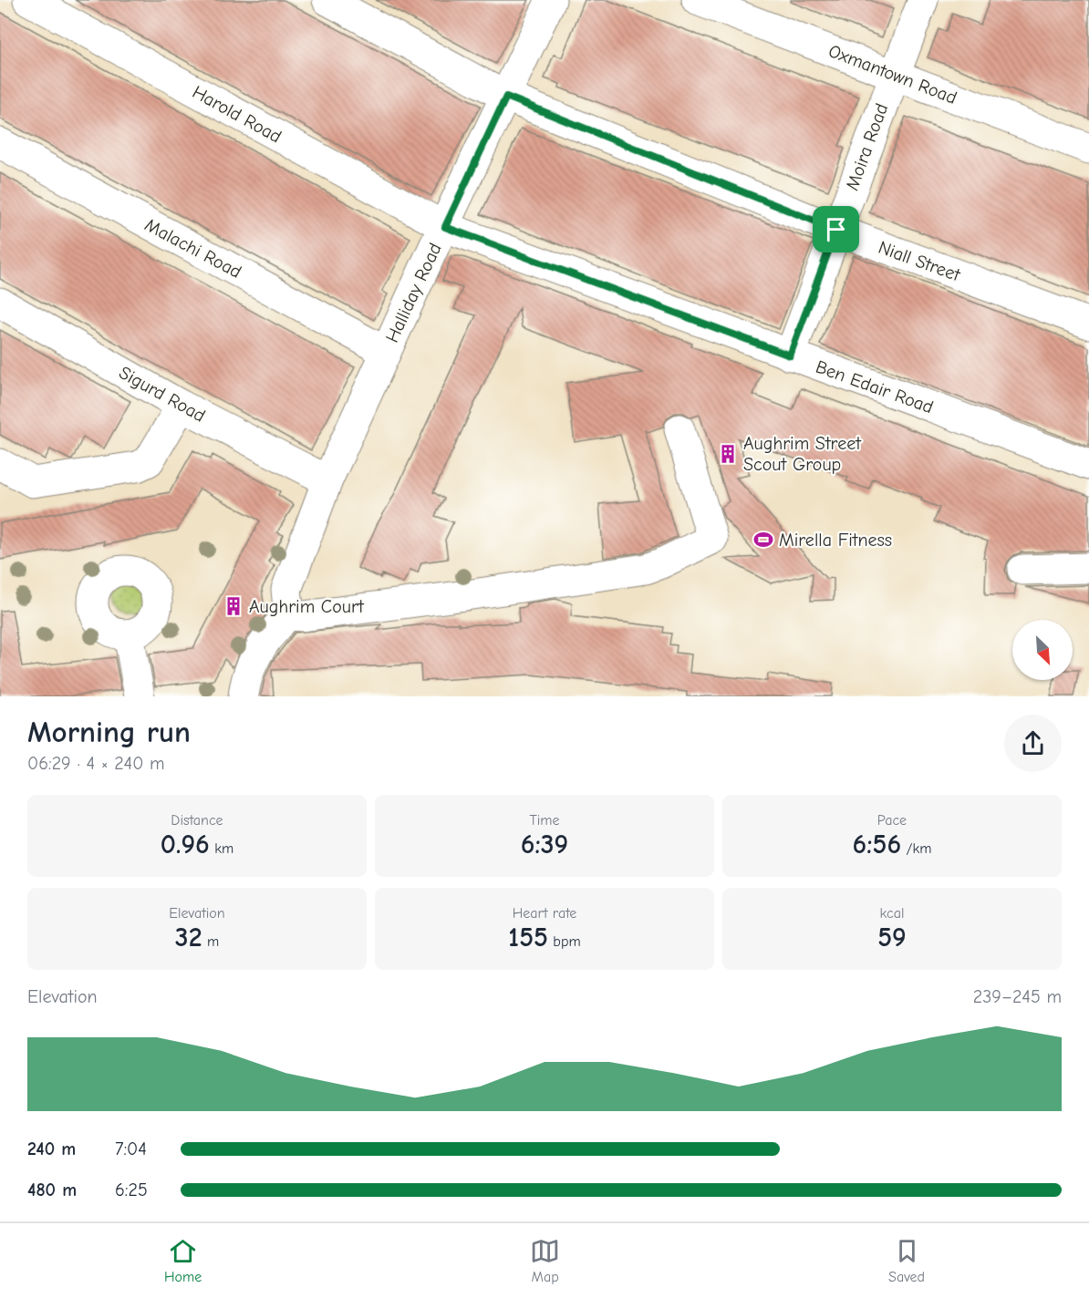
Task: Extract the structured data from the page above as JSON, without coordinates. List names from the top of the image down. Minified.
{"streets":{"street":["Oxmantown Road","Harold Road","Moira Road","Malachi Road","Niall Street","Halliday Road","Ben Edair Road","Sigurd Road"]},"crossings":[["Oxmantown Road","Moira Road"],["Harold Road","Halliday Road"],["Harold Road","Ben Edair Road"],["Moira Road","Niall Street"],["Moira Road","Ben Edair Road"],["Malachi Road","Halliday Road"],["Niall Street","Halliday Road"],["Halliday Road","Ben Edair Road"],["Halliday Road","Sigurd Road"]],"places":{"building":["Aughrim Street Scout Group","Aughrim Court"],"sports":["Mirella Fitness"]},"north":"bottom right","page":{"heading":["Morning run","06:29 · 4 × 240 m"],"stats":[["Distance","0.96 km"],["Time","6:39"],["Pace","6:56 /km"],["Elevation","32 m"],["Heart rate","155 bpm"],["kcal","59"]],"chart":["Elevation","239–245 m"],"list":[{"name":"240 m","note":"7:04"},{"name":"480 m","note":"6:25"}],"tabs":["Home","Map","Saved"]}}
